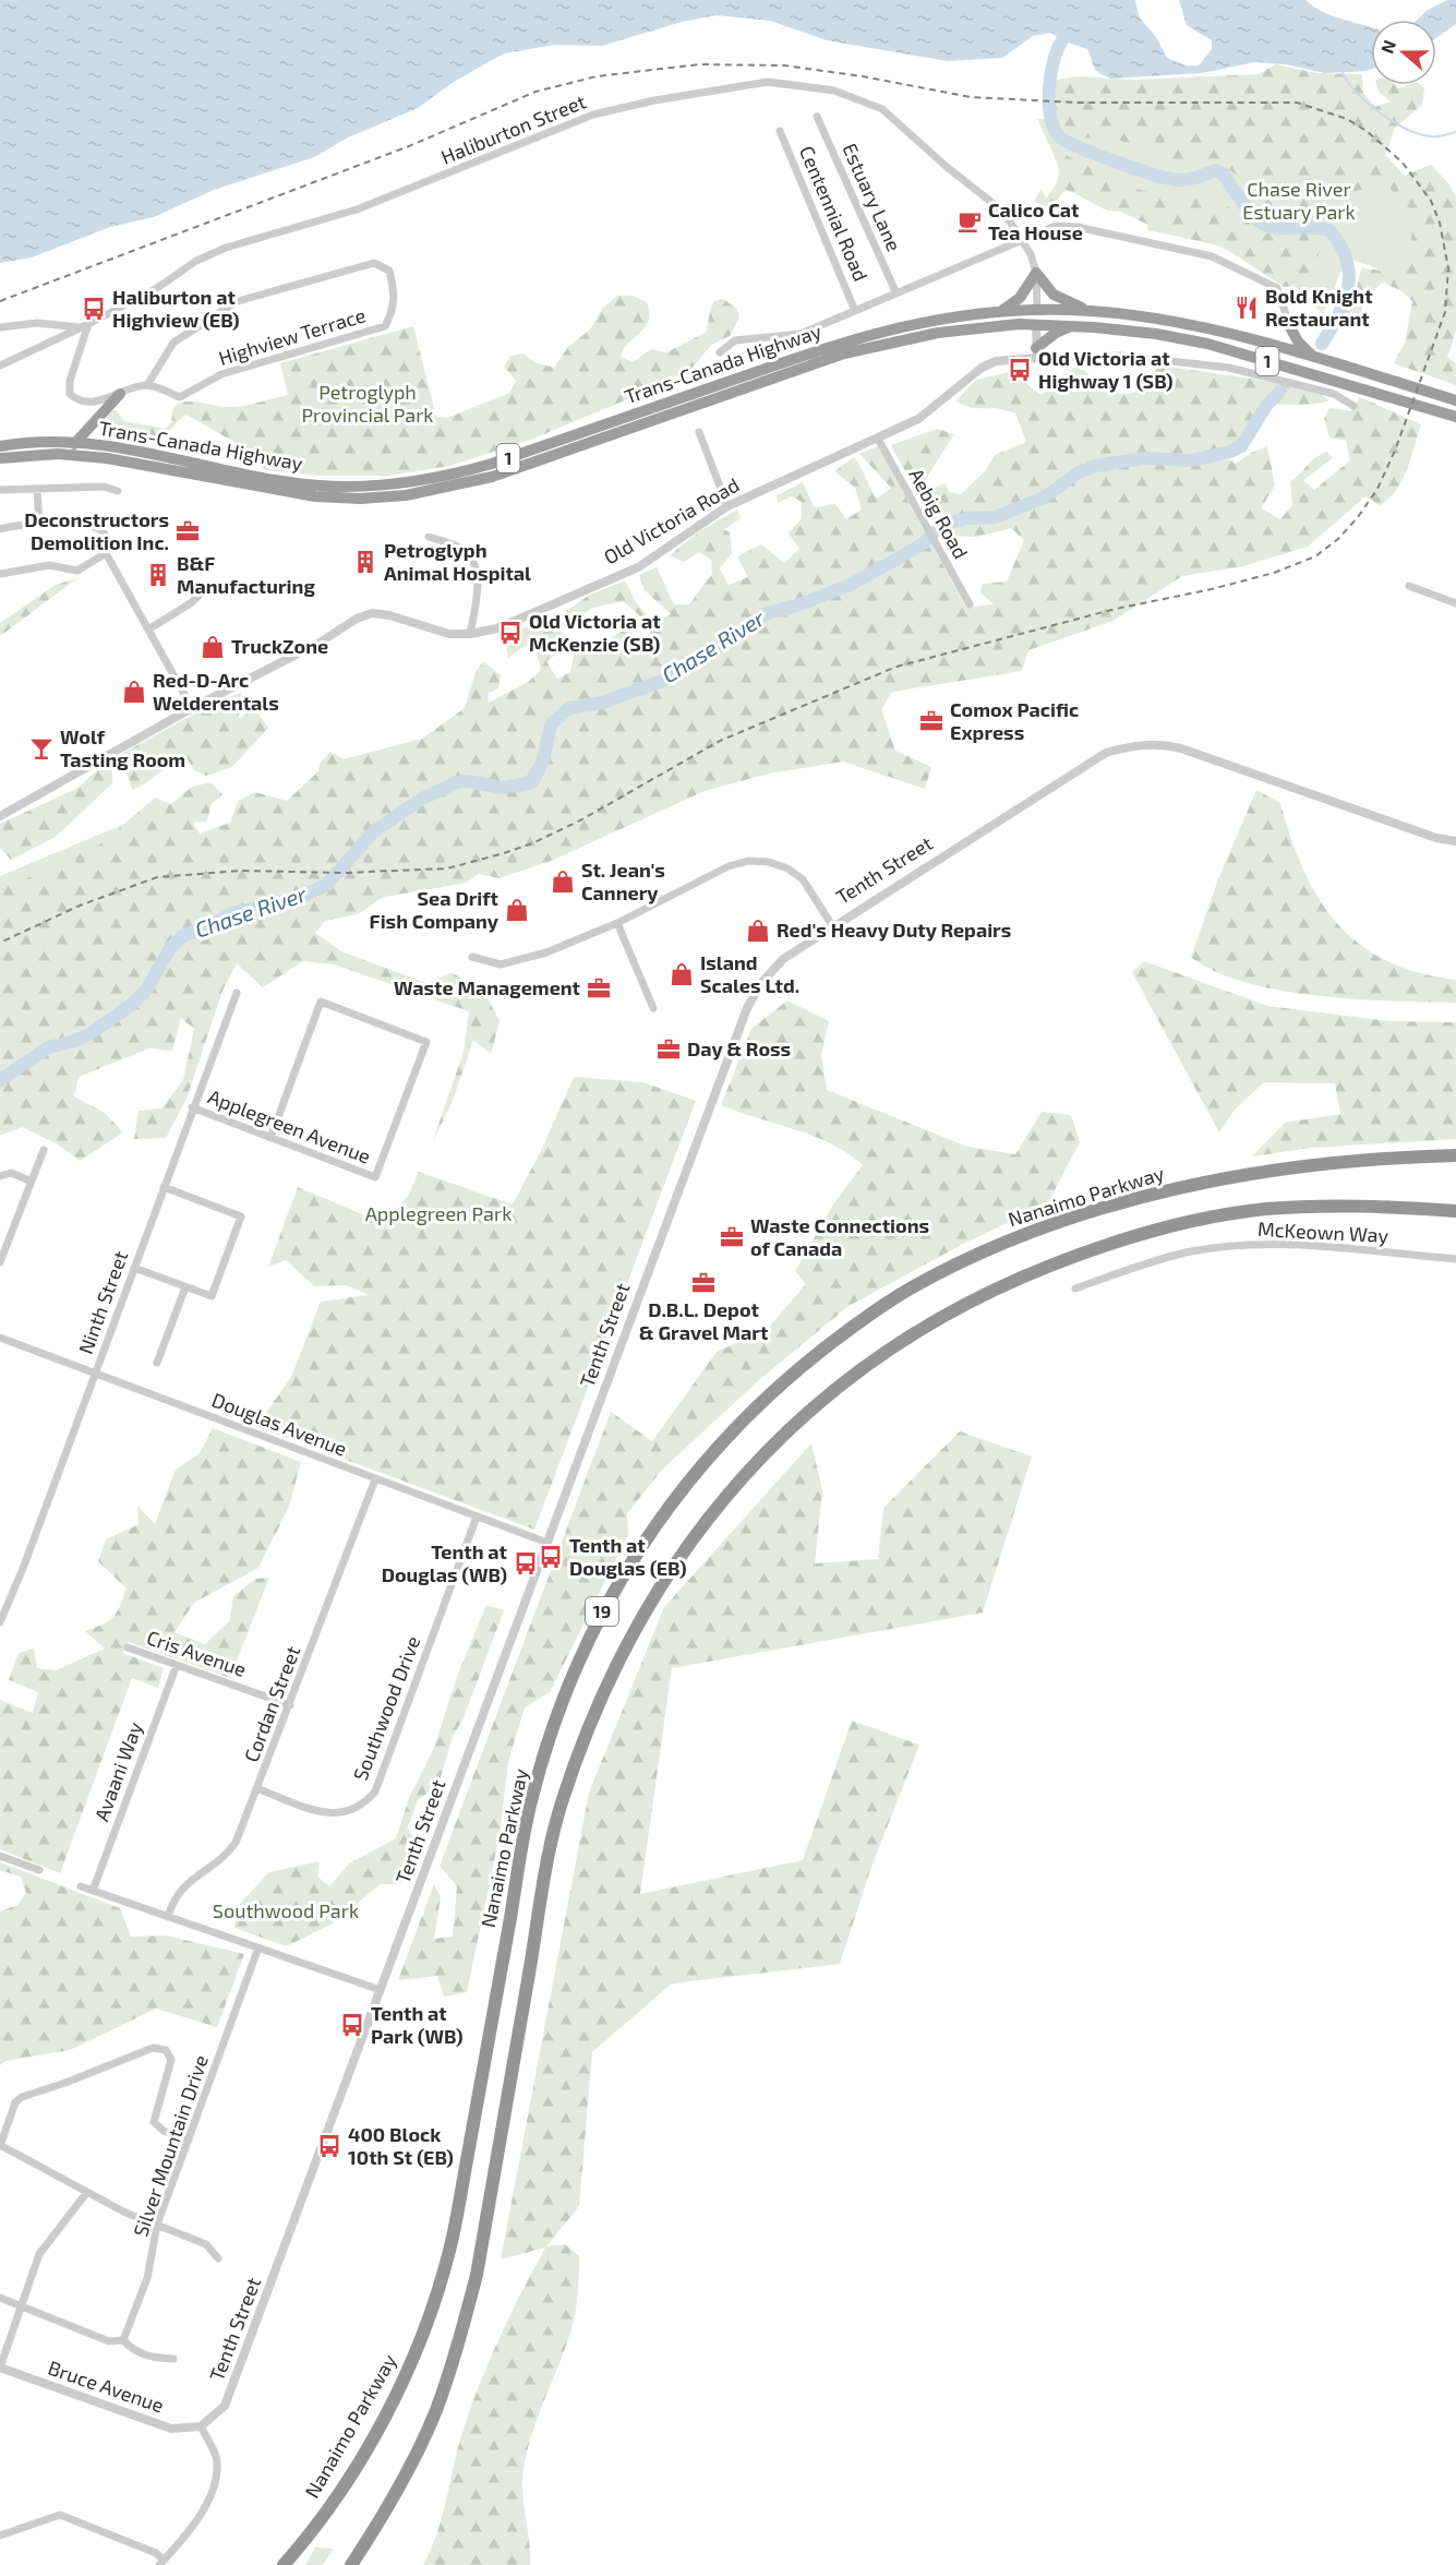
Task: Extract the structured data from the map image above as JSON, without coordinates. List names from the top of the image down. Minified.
{"streets":{"highway":["1","Trans-Canada Highway","Nanaimo Parkway","19"],"street":["Haliburton Street","Estuary Lane","Centennial Road","Highview Terrace","Aebig Road","Old Victoria Road","Tenth Street","Applegreen Avenue","McKeown Way","Ninth Street","Douglas Avenue","Cris Avenue","Cordan Street","Southwood Drive","Avaani Way","Silver Mountain Drive","Bruce Avenue"]},"crossings":[["Haliburton Street","Trans-Canada Highway"],["Aebig Road","Old Victoria Road"],["Tenth Street","Douglas Avenue"],["Tenth Street","Bruce Avenue"],["Applegreen Avenue","Ninth Street"],["Ninth Street","Douglas Avenue"],["Douglas Avenue","Cordan Street"],["Douglas Avenue","Southwood Drive"],["Cris Avenue","Cordan Street"],["Cris Avenue","Avaani Way"],["Cordan Street","Southwood Drive"]],"water":["Chase River"],"parks":["Chase River Estuary Park","Petroglyph Provincial Park","Applegreen Park","Southwood Park"],"places":{"cafe":["Calico Cat Tea House"],"restaurant":["Bold Knight Restaurant"],"bus stop":["Haliburton at Highview (EB)","Old Victoria at Highway 1 (SB)","Old Victoria at McKenzie (SB)","Tenth at Douglas (EB)","Tenth at Douglas (WB)","Tenth at Park (WB)","400 Block 10th St (EB)"],"office":["Deconstructors Demolition Inc.","Comox Pacific Express","Waste Management","Day & Ross","Waste Connections of Canada","D.B.L. Depot & Gravel Mart"],"building":["Petroglyph Animal Hospital","B&F Manufacturing"],"shop":["TruckZone","Red-D-Arc Welderentals","St. Jean's Cannery","Sea Drift Fish Company","Red's Heavy Duty Repairs","Island Scales Ltd."],"bar":["Wolf Tasting Room"]},"north":"left"}
